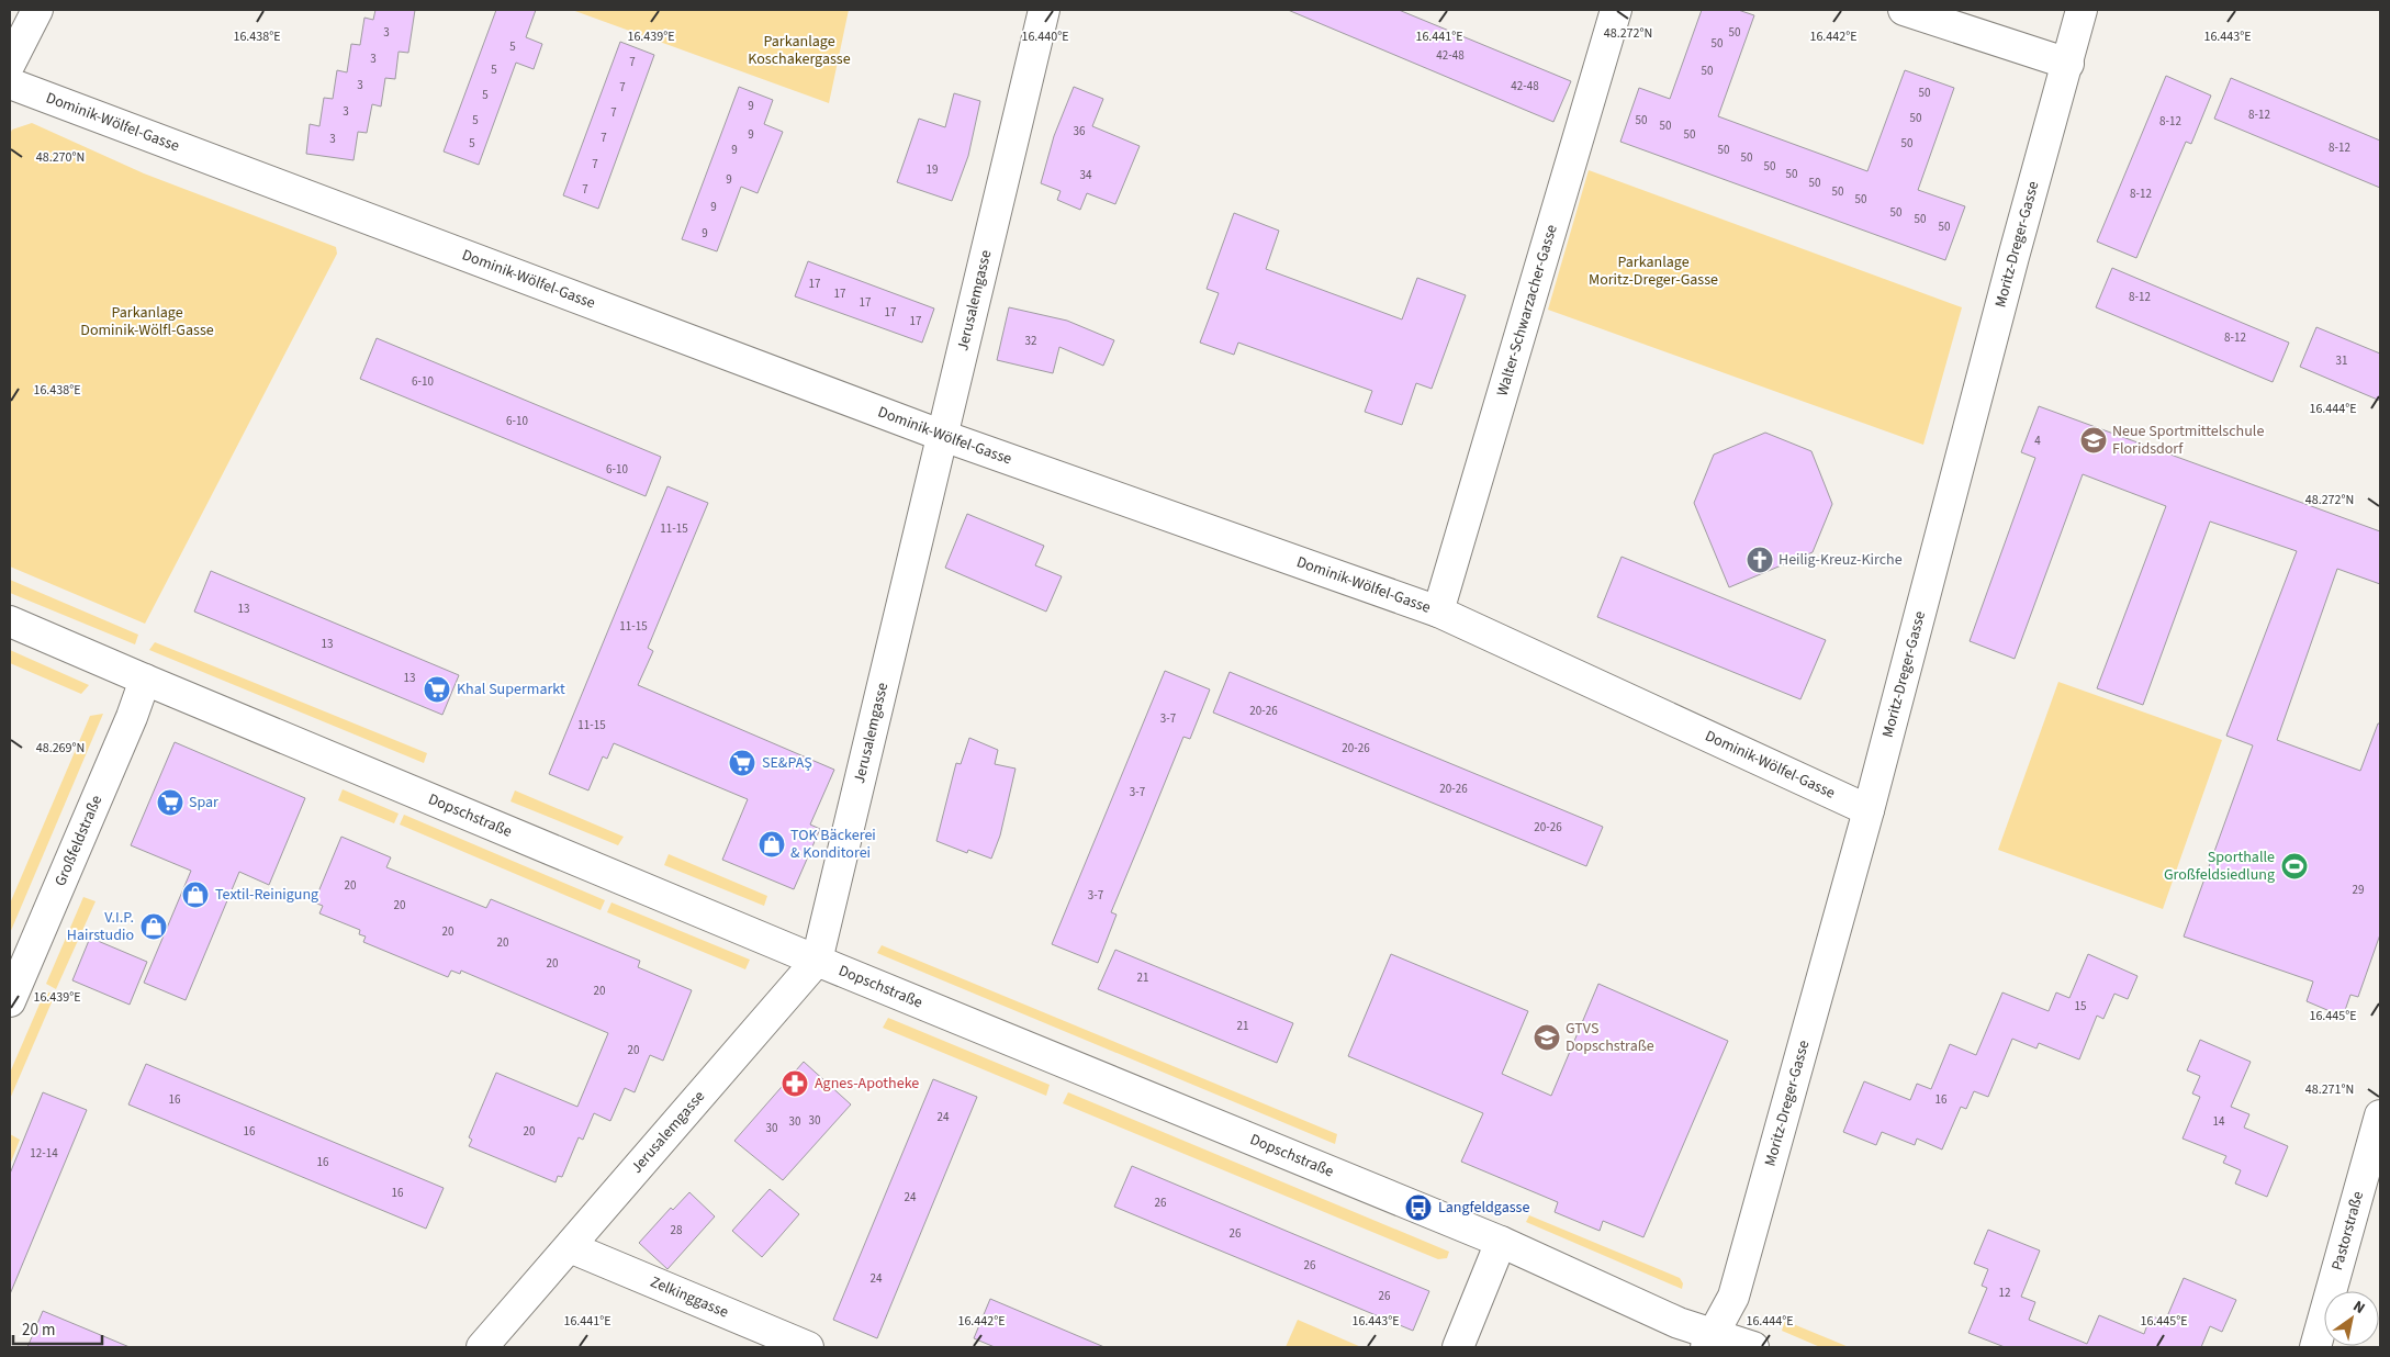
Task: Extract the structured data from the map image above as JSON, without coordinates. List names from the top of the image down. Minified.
{"streets":{"street":["Dominik-Wölfel-Gasse","Moritz-Dreger-Gasse","Jerusalemgasse","Walter-Schwarzacher-Gasse","Dopschstraße","Großfeldstraße","Pastorstraße","Zelkinggasse"]},"crossings":[["Dominik-Wölfel-Gasse","Moritz-Dreger-Gasse"],["Dominik-Wölfel-Gasse","Jerusalemgasse"],["Dominik-Wölfel-Gasse","Walter-Schwarzacher-Gasse"],["Moritz-Dreger-Gasse","Dopschstraße"],["Jerusalemgasse","Dopschstraße"],["Jerusalemgasse","Zelkinggasse"],["Dopschstraße","Großfeldstraße"]],"parks":["Parkanlage Koschakergasse","Parkanlage Moritz-Dreger-Gasse","Parkanlage Dominik-Wölfl-Gasse"],"places":{"school or university":["Neue Sportmittelschule Floridsdorf","GTVS Dopschstraße"],"church":["Heilig-Kreuz-Kirche"],"supermarket":["Khal Supermarkt","SE&PAŞ","Spar"],"shop":["TOK Bäckerei & Konditorei","Textil-Reinigung","V.I.P. Hairstudio"],"sports":["Sporthalle Großfeldsiedlung"],"pharmacy":["Agnes-Apotheke"],"bus stop":["Langfeldgasse"]},"house_numbers":["3","50","50","5","42-48","3","7","5","50","3","42-48","7","50","5","9","3","7","8-12","50","5","50","8-12","50","36","9","50","7","3","5","50","8-12","9","50","50","7","50","19","50","34","9","50","7","50","8-12","50","9","50","50","50","9","17","17","8-12","17","17","17","8-12","32","31","6-10","6-10","4","6-10","11-15","13","11-15","13","13","20-26","3-7","11-15","20-26","20-26","3-7","20-26","20","29","3-7","20","20","20","20","21","20","15","21","20","16","16","24","30","30","14","30","16","20","12-14","16","16","24","26","28","26","26","24","12","26"],"scale_bar":"20 m","north":"top right","coordinates":["48.272°N","16.438°E","16.439°E","16.440°E","16.441°E","16.442°E","16.443°E","48.270°N","16.444°E","48.269°N","16.445°E","48.271°N"]}
